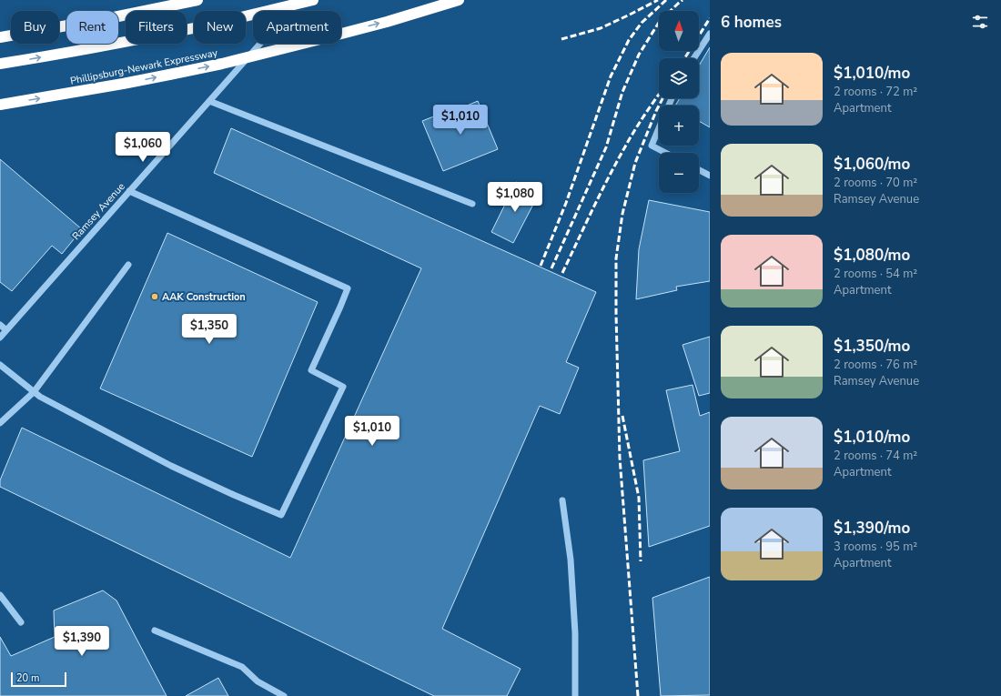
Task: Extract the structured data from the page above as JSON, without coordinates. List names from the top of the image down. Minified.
{"streets":{"highway":["Phillipsburg-Newark Expressway"],"street":["Ramsey Avenue"]},"places":["AAK Construction"],"scale_bar":"20 m","north":"top","page":{"heading":"6 homes","map_buttons":["+","−"],"chip":["Buy","Rent","Filters","New","Apartment"],"list":[{"name":"$1,010/mo","note":"2 rooms · 72 m² · Apartment"},{"name":"$1,060/mo","note":"2 rooms · 70 m² · Ramsey Avenue"},{"name":"$1,080/mo","note":"2 rooms · 54 m² · Apartment"},{"name":"$1,350/mo","note":"2 rooms · 76 m² · Ramsey Avenue"},{"name":"$1,010/mo","note":"2 rooms · 74 m² · Apartment"},{"name":"$1,390/mo","note":"3 rooms · 95 m² · Apartment"}],"price":["$1,010","$1,060","$1,080","$1,350","$1,010","$1,390"],"scale":"20 m"}}
